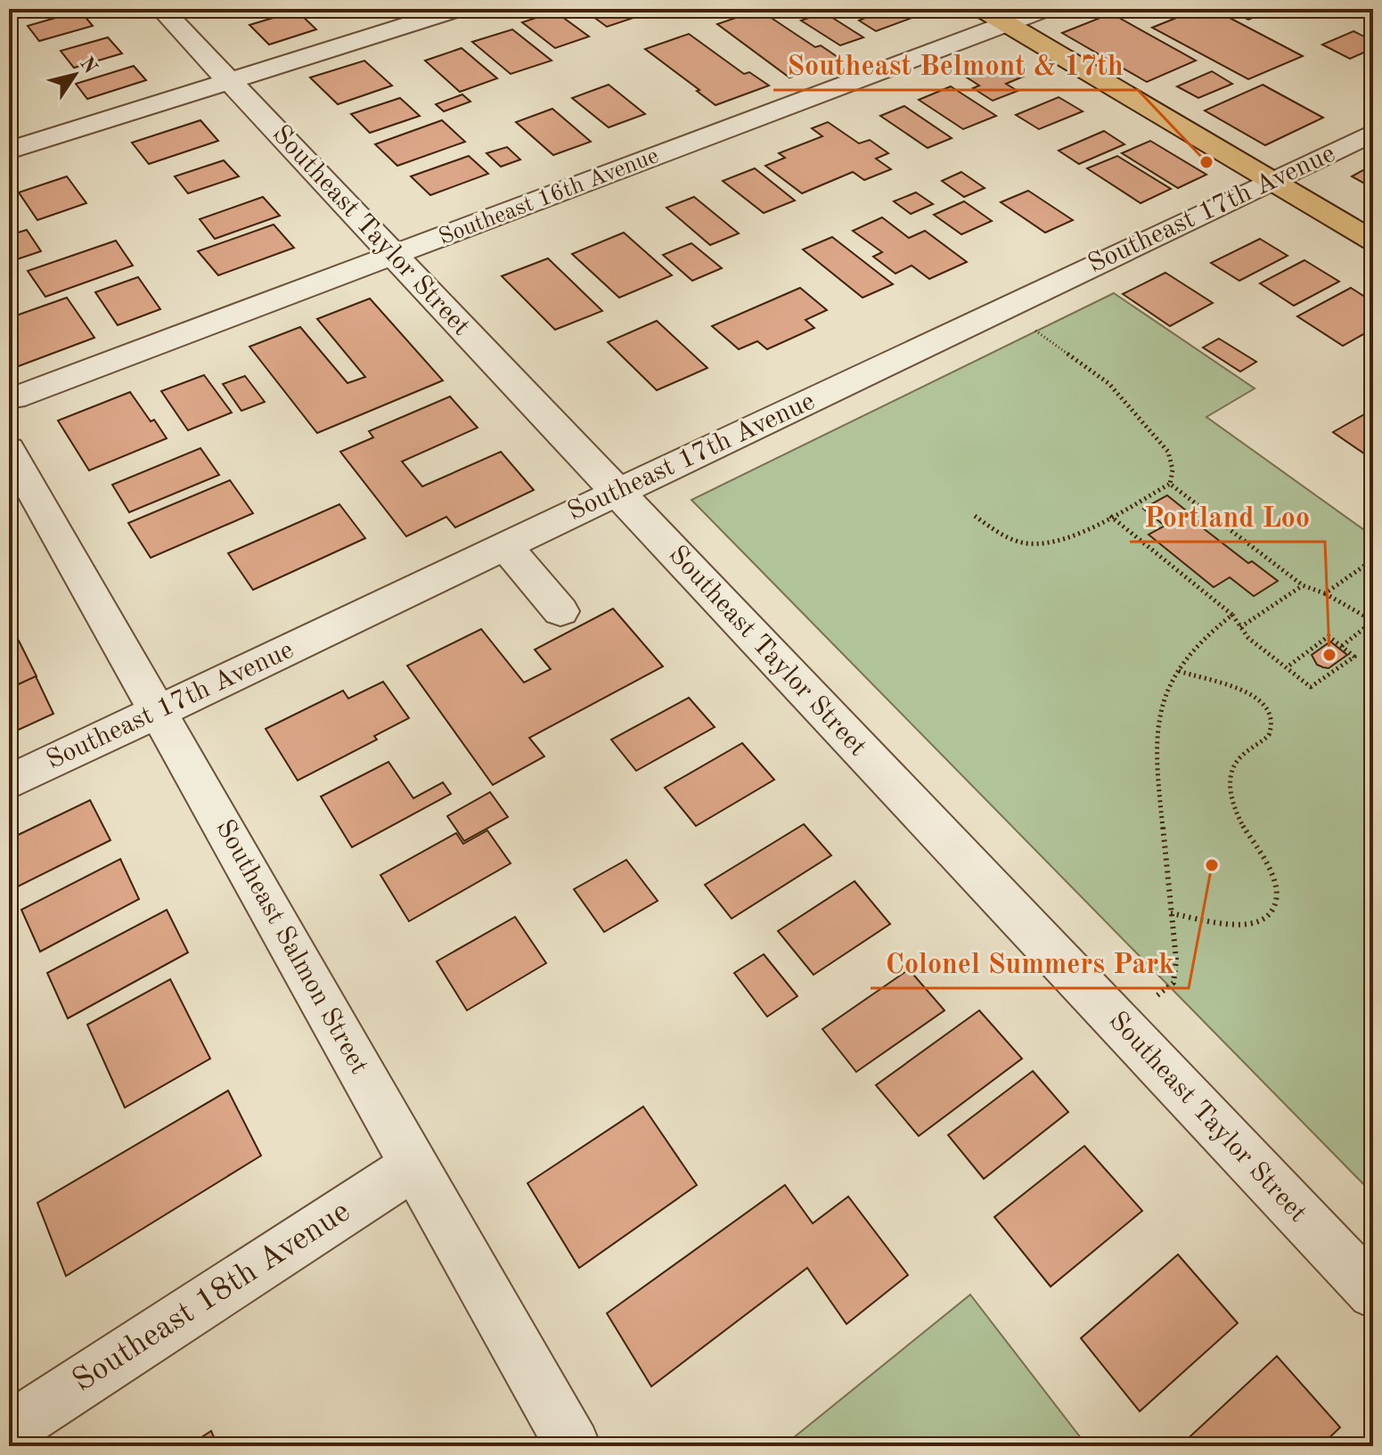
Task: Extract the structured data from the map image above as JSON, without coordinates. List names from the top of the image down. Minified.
{"streets":{"street":["Southeast 16th Avenue","Southeast 17th Avenue","Southeast Taylor Street","Southeast Salmon Street","Southeast 18th Avenue"]},"crossings":[["Southeast 16th Avenue","Southeast Taylor Street"],["Southeast 17th Avenue","Southeast Taylor Street"],["Southeast 17th Avenue","Southeast Salmon Street"],["Southeast Salmon Street","Southeast 18th Avenue"]],"places":["Southeast Belmont & 17th","Portland Loo","Colonel Summers Park"],"north":"top right"}
